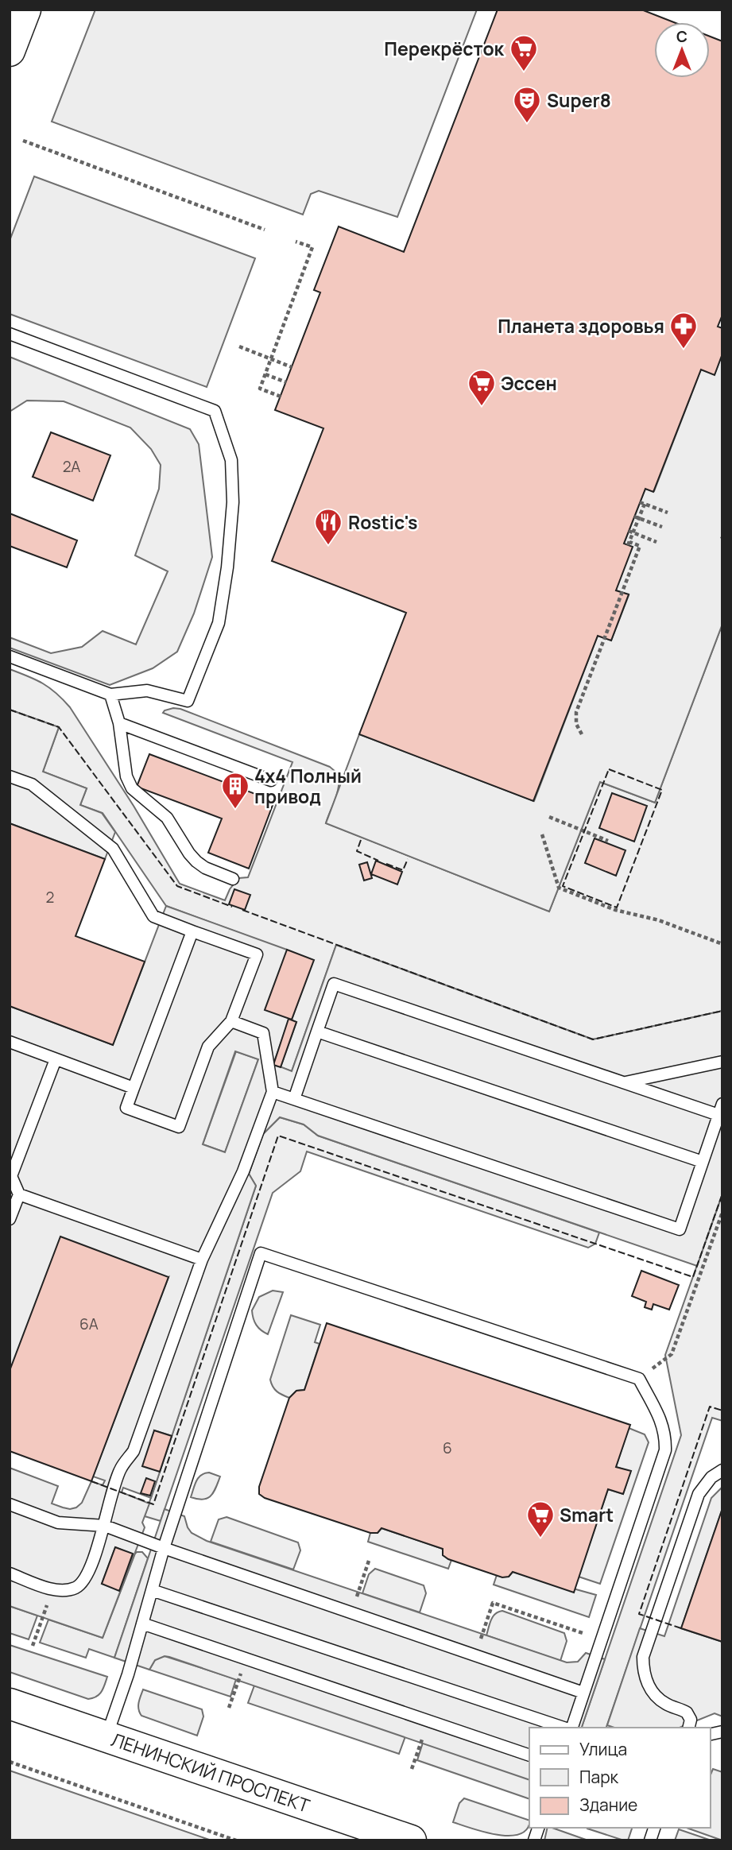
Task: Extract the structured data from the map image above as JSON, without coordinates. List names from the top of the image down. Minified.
{"streets":{"main road":["ЛЕНИНСКИЙ ПРОСПЕКТ"]},"places":{"supermarket":["Перекрёсток","Эссен","Smart"],"theatre":["Super8"],"pharmacy":["Планета здоровья"],"restaurant":["Rostic's"],"building":["4x4 Полный привод"]},"house_numbers":["2А","2","6А","6"],"legend":["Улица","Парк","Здание"],"north":"top"}
